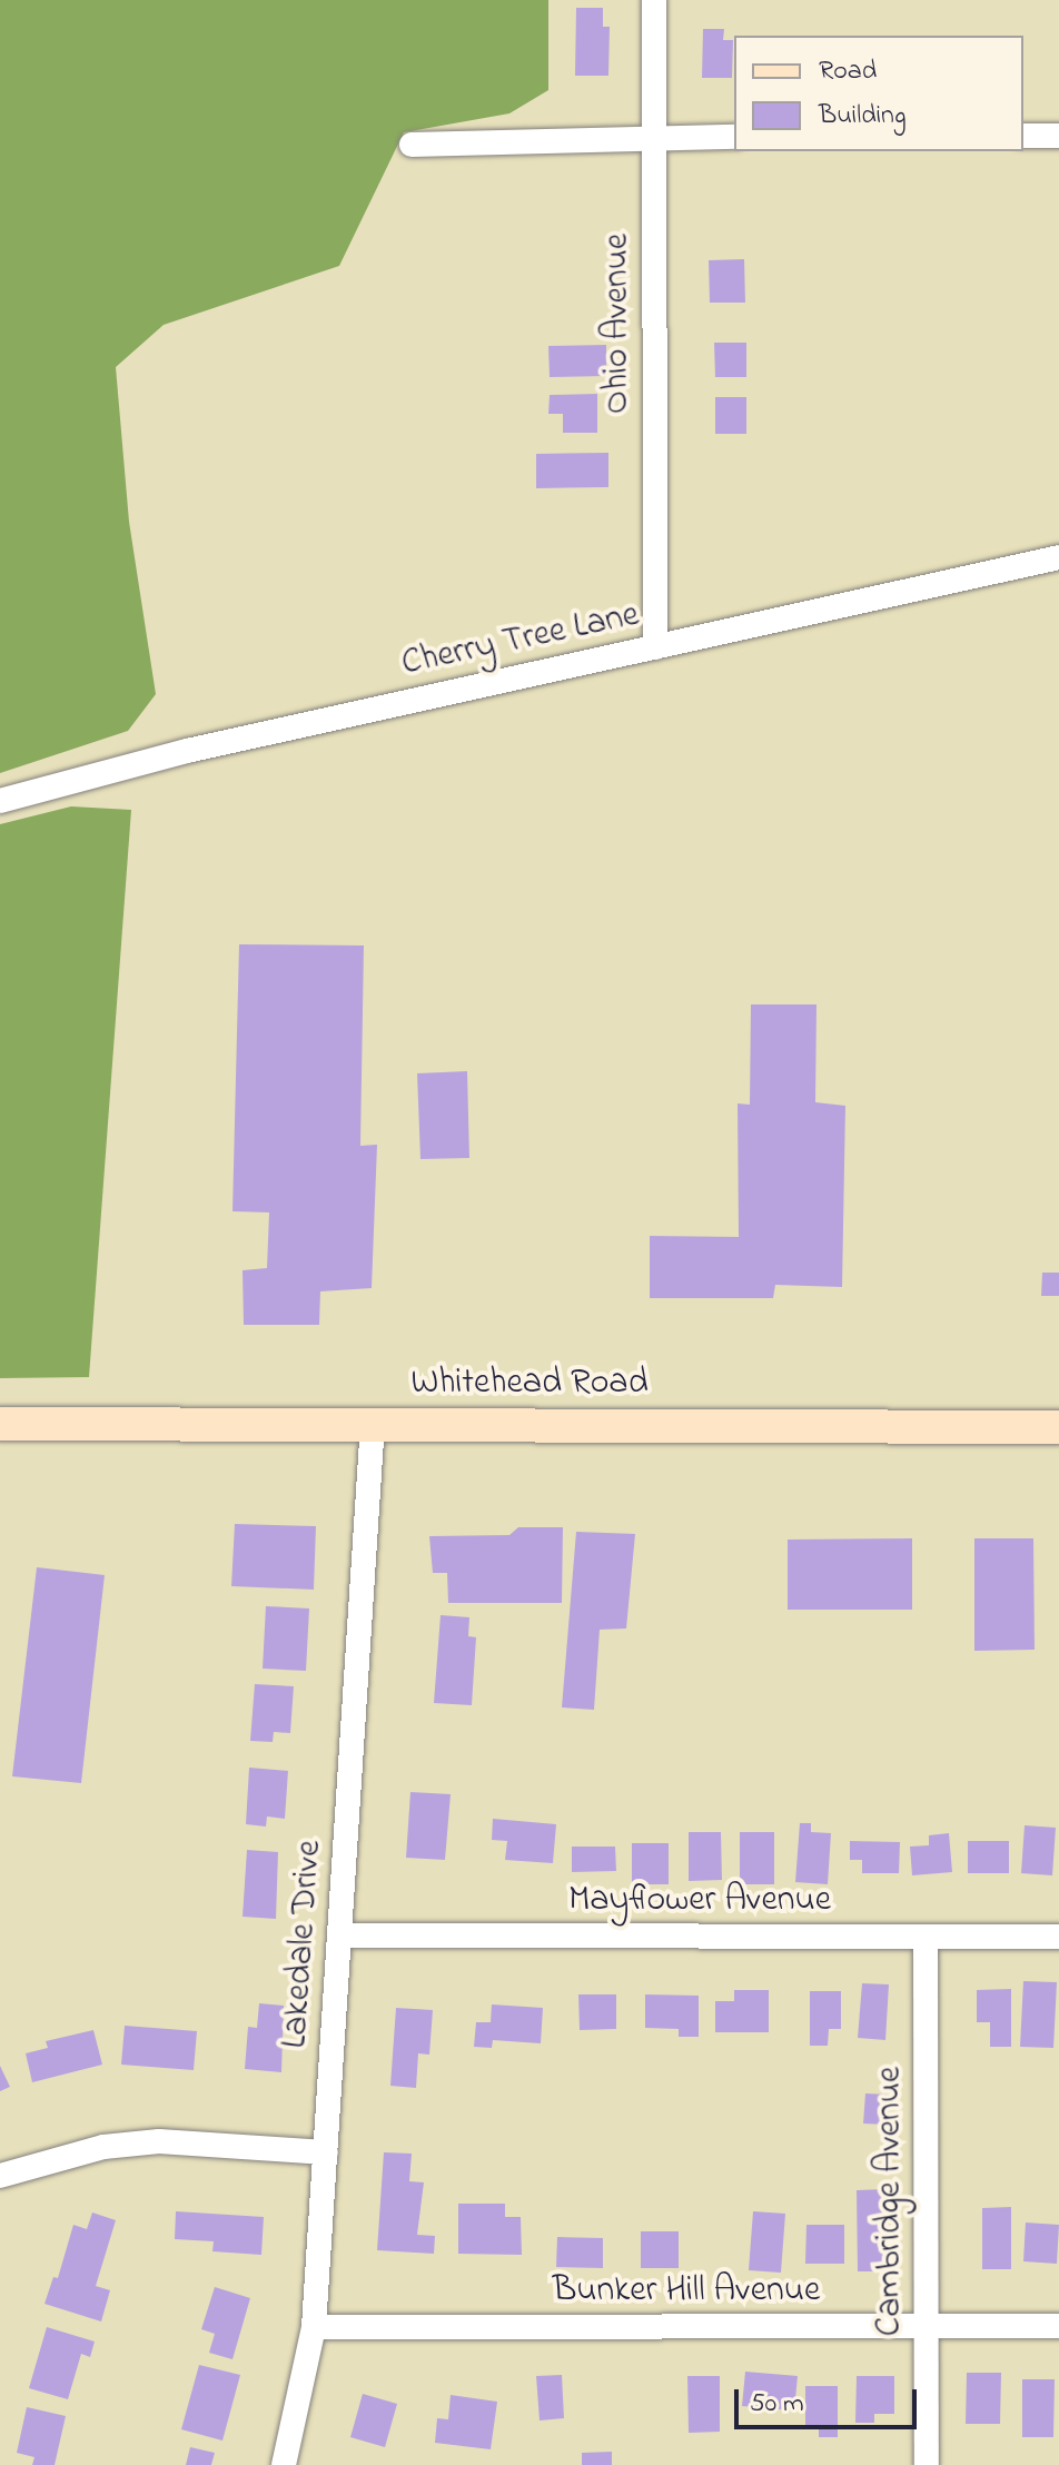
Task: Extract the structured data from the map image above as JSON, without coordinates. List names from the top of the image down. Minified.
{"streets":{"main road":["Whitehead Road"],"street":["Ohio Avenue","Cherry Tree Lane","Mayflower Avenue","Lakedale Drive","Cambridge Avenue","Bunker Hill Avenue"]},"crossings":[["Ohio Avenue","Cherry Tree Lane"],["Whitehead Road","Lakedale Drive"],["Mayflower Avenue","Lakedale Drive"],["Mayflower Avenue","Cambridge Avenue"],["Lakedale Drive","Bunker Hill Avenue"],["Cambridge Avenue","Bunker Hill Avenue"]],"legend":["Road","Building"],"scale_bar":"50 m"}
